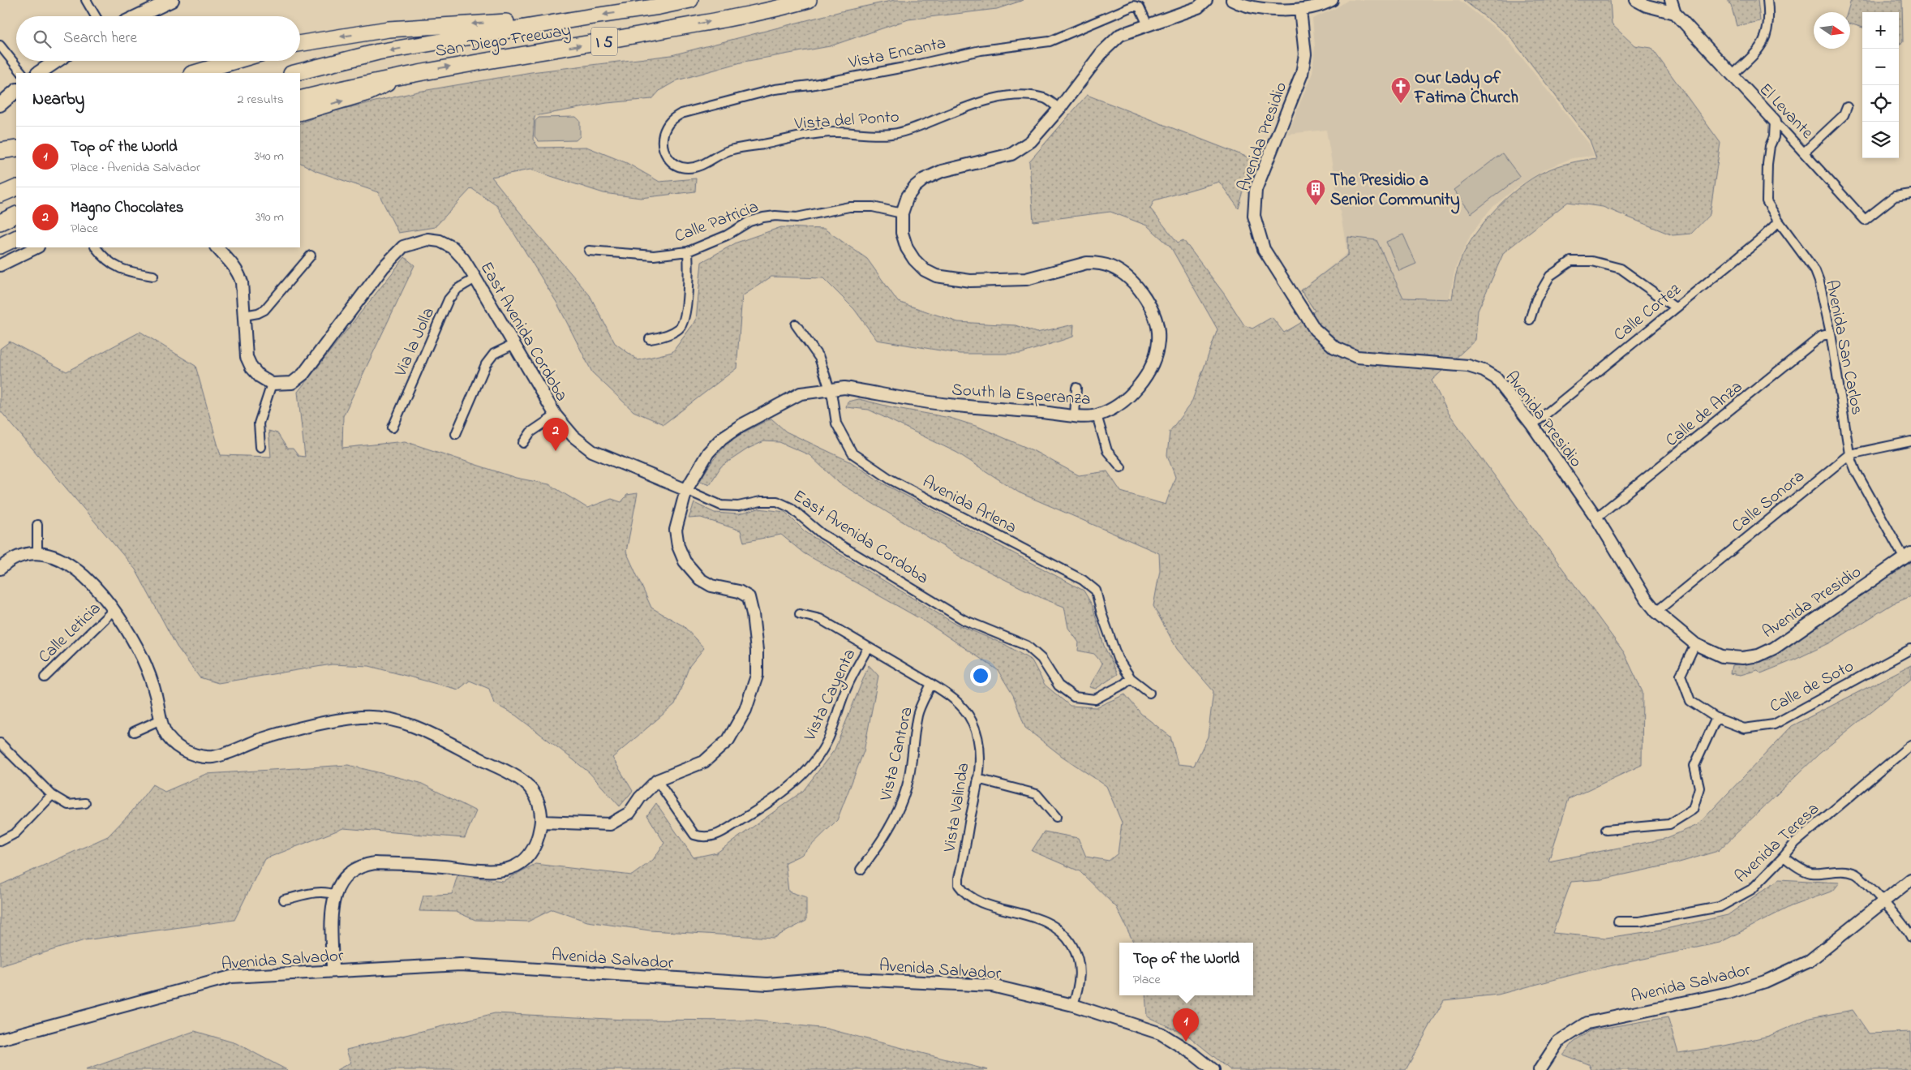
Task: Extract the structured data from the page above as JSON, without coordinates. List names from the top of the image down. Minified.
{"streets":{"highway":["San Diego Freeway","I 5"],"street":["Vista Encanta","El Levante","Vista del Ponto","Avenida Presidio","Calle Patricia","Calle Cortez","East Avenida Cordoba","Via la Jolla","Avenida San Carlos","South la Esperanza","Calle de Anza","Calle Sonora","Avenida Arlena","Calle Leticia","Calle de Soto","Vista Cayenta","Vista Cantora","Vista Valinda","Avenida Teresa","Avenida Salvador"]},"crossings":[["Vista Encanta","Vista del Ponto"],["Vista Encanta","South la Esperanza"],["El Levante","Avenida San Carlos"],["Vista del Ponto","South la Esperanza"],["Avenida Presidio","Calle Cortez"],["Avenida Presidio","Avenida San Carlos"],["Avenida Presidio","Calle de Anza"],["Avenida Presidio","Calle Sonora"],["Avenida Presidio","Calle de Soto"],["Calle Patricia","South la Esperanza"],["Calle Cortez","Avenida San Carlos"],["East Avenida Cordoba","Via la Jolla"],["East Avenida Cordoba","South la Esperanza"],["East Avenida Cordoba","Avenida Arlena"],["Avenida San Carlos","Calle de Anza"],["Avenida San Carlos","Calle Sonora"],["South la Esperanza","Avenida Arlena"],["South la Esperanza","Vista Cayenta"],["Vista Cayenta","Vista Valinda"],["Vista Cantora","Vista Valinda"],["Vista Valinda","Avenida Salvador"]],"places":{"church":["Our Lady of Fatima Church"],"building":["The Presidio a Senior Community"]},"north":"right","page":{"map_buttons":["+","−"],"search":"Search here","heading":["Nearby","2 results"],"list":[{"mark":"1","name":"Top of the World","note":"Place · Avenida Salvador","value":"340 m"},{"mark":"2","name":"Magno Chocolates","note":"Place","value":"390 m"}],"pins":["2","1"],"popup":["Top of the World","Place"]}}
